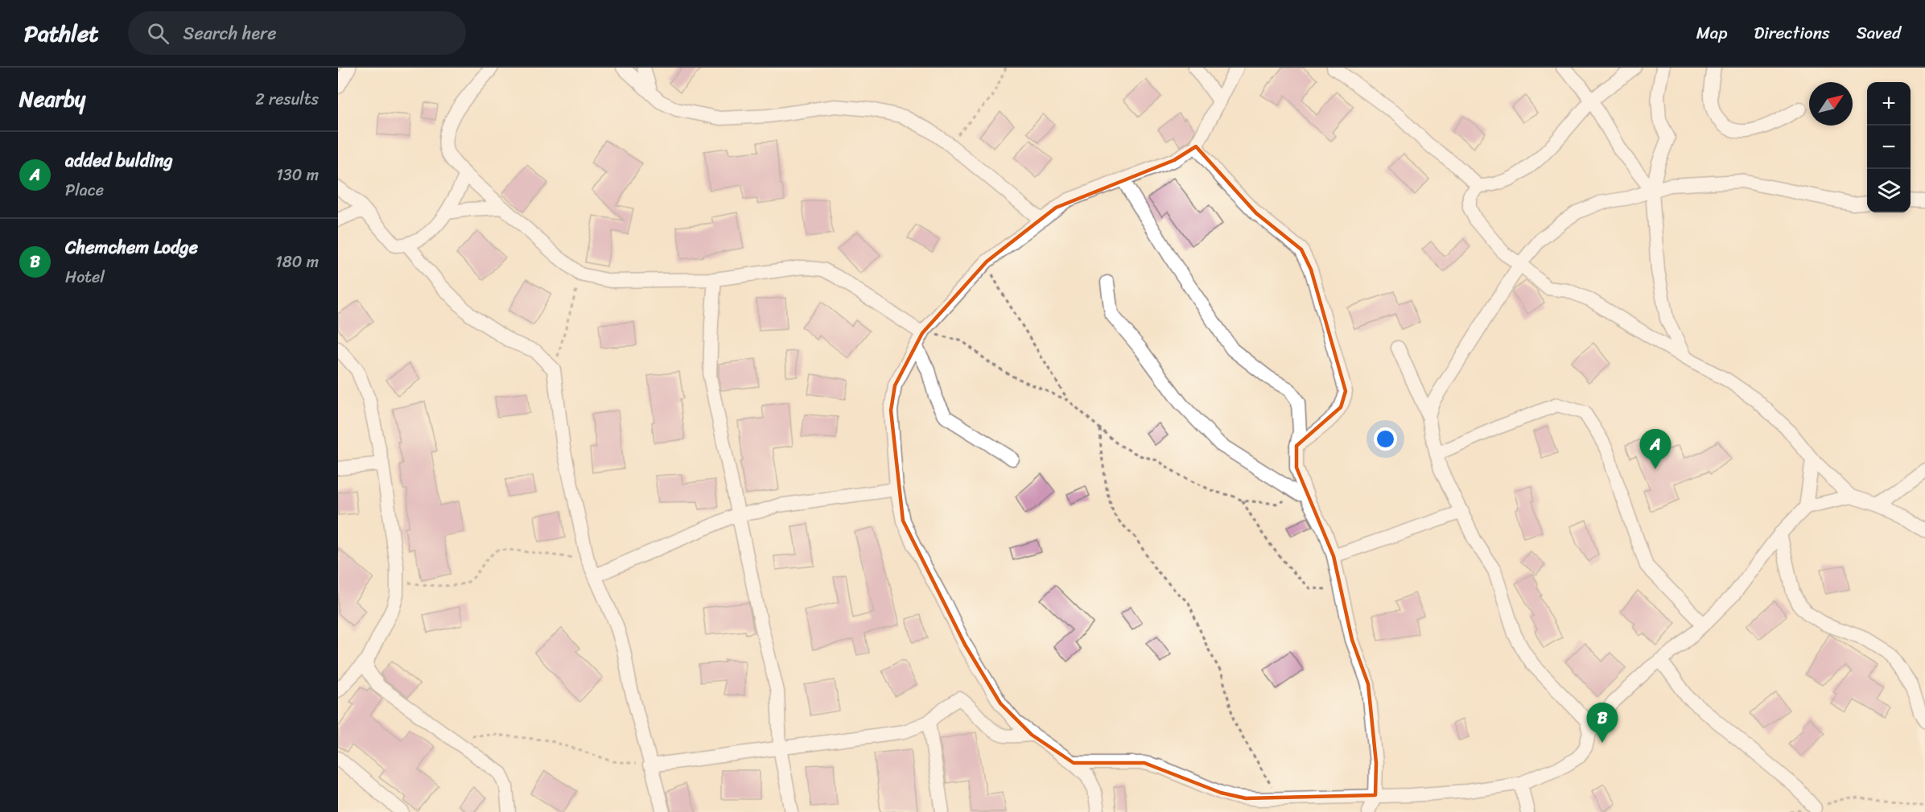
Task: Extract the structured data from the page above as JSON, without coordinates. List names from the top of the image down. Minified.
{"north":"top right","page":{"header":"Pathlet","search":"Search here","nav":["Map","Directions","Saved"],"heading":["Nearby","2 results"],"map_buttons":["+","−"],"list":[{"mark":"A","name":"added bulding","note":"Place","value":"130 m"},{"mark":"B","name":"Chemchem Lodge","note":"Hotel","value":"180 m"}],"pins":["A","B"]}}
